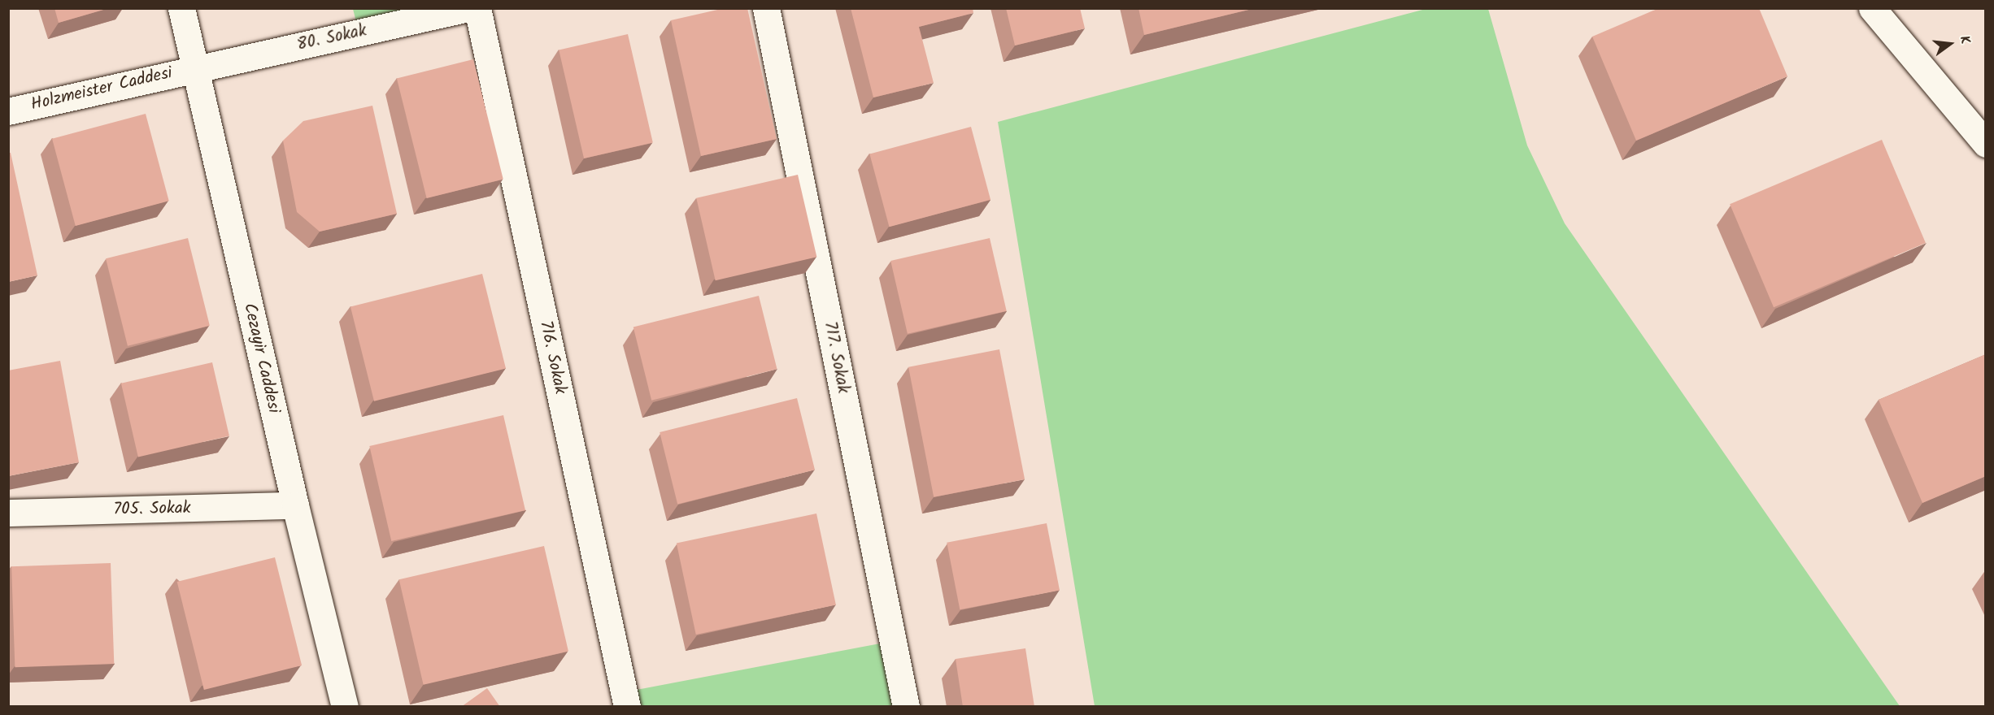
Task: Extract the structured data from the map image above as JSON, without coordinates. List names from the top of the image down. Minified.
{"streets":{"street":["80. Sokak","Holzmeister Caddesi","716. Sokak","717. Sokak","Cezayir Caddesi","705. Sokak"]},"crossings":[["80. Sokak","Holzmeister Caddesi"],["80. Sokak","Cezayir Caddesi"],["Holzmeister Caddesi","Cezayir Caddesi"],["Cezayir Caddesi","705. Sokak"]],"north":"right"}
